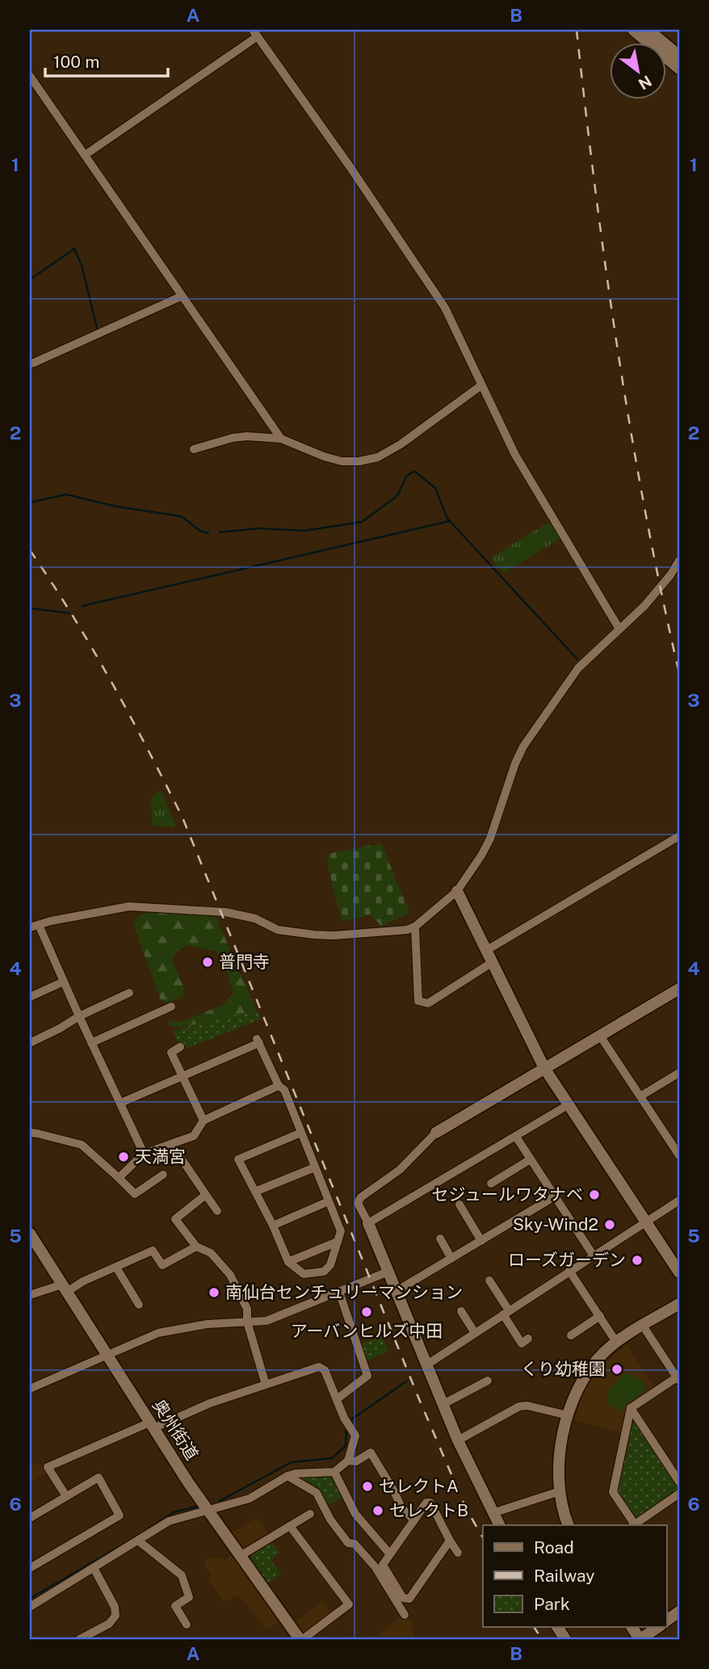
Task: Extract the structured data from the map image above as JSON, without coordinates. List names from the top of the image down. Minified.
{"streets":{"street":["奥州街道"]},"places":["普門寺","天満宮","セジュールワタナベ","Sky-Wind2","ローズガーデン","南仙台センチュリーマンション","アーバンヒルズ中田","くり幼稚園","セレクトA","セレクトB"],"legend":["Road","Railway","Park"],"scale_bar":"100 m","north":"bottom right","grid":{"columns":["A","B"],"rows":["1","2","3","4","5","6"]}}
